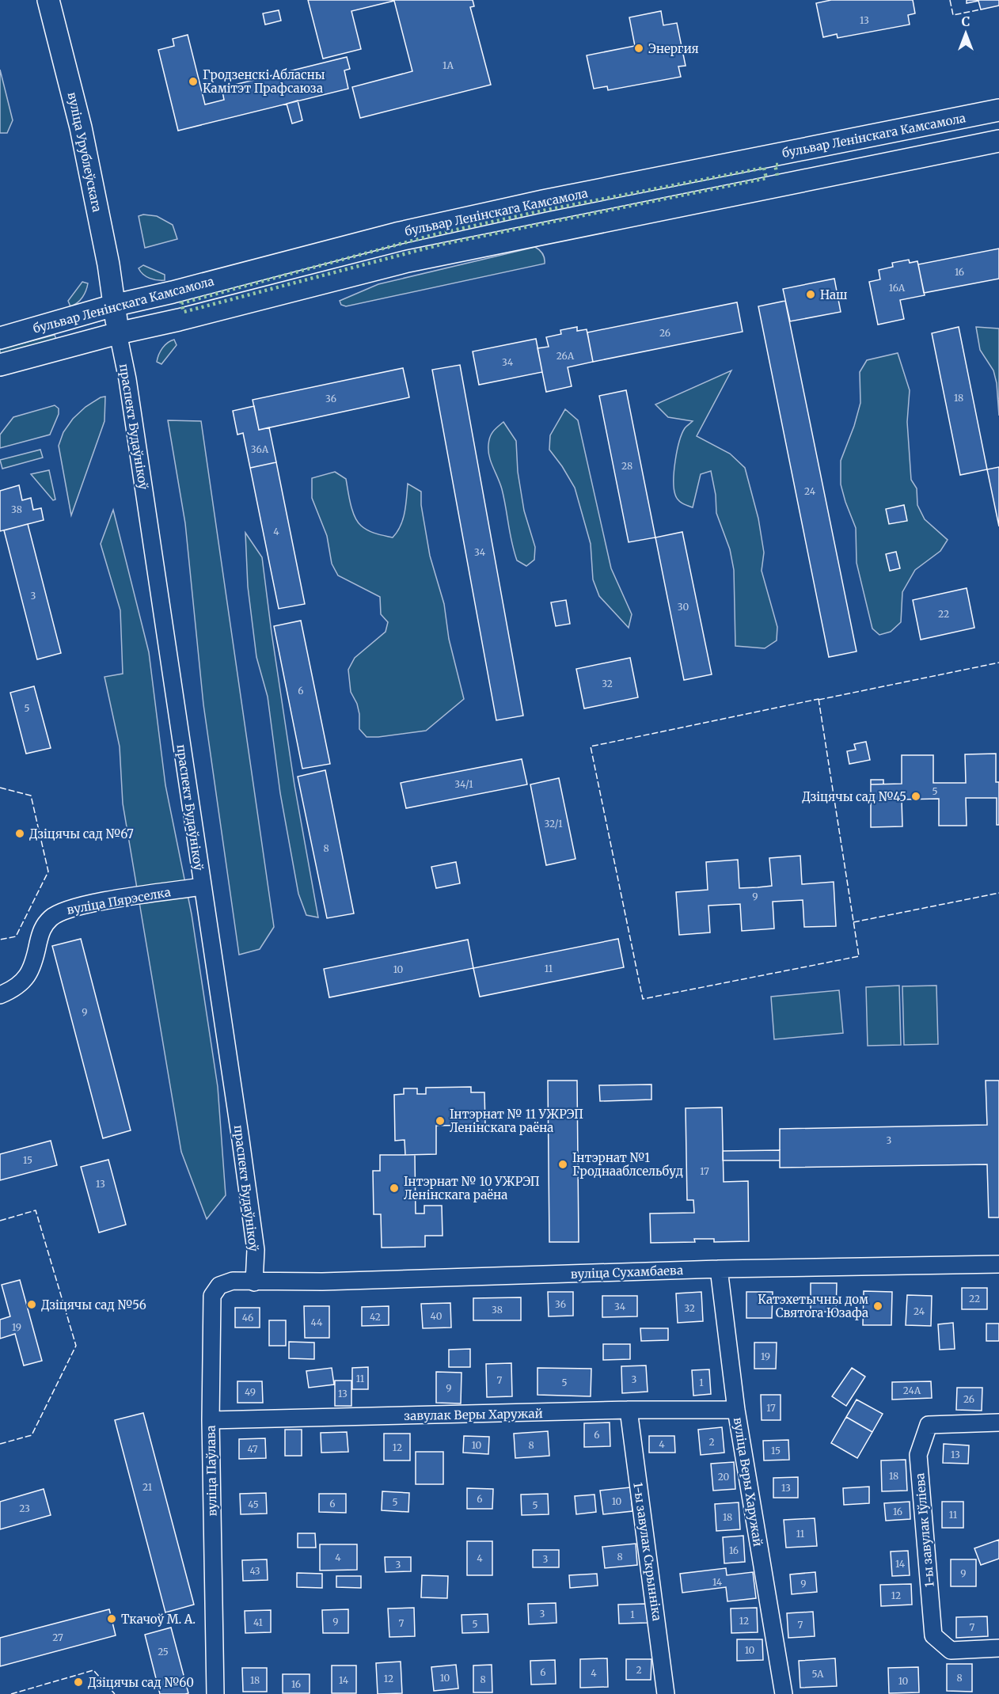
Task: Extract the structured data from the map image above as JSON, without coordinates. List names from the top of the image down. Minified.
{"streets":{"main road":["бульвар Ленінскага Камсамола","вуліца Урублеўскага"],"street":["праспект Будаўнікоў","вуліца Пярэселка","вуліца Сухамбаева","завулак Веры Харужай","вуліца Паўлава","вуліца Веры Харужай","1-ы завулак Іўліева","1-ы завулак Скрынніка"]},"crossings":[["бульвар Ленінскага Камсамола","вуліца Урублеўскага"],["вуліца Урублеўскага","праспект Будаўнікоў"],["праспект Будаўнікоў","вуліца Пярэселка"],["праспект Будаўнікоў","вуліца Сухамбаева"],["праспект Будаўнікоў","вуліца Паўлава"],["вуліца Сухамбаева","вуліца Паўлава"],["вуліца Сухамбаева","вуліца Веры Харужай"],["завулак Веры Харужай","вуліца Паўлава"],["завулак Веры Харужай","вуліца Веры Харужай"],["завулак Веры Харужай","1-ы завулак Скрынніка"]],"places":["Энергия","Гродзенскі Абласны Камітэт Прафсаюза","Наш","Дзіцячы сад №45","Дзіцячы сад №67","Інтэрнат № 11 УЖРЭП Ленінскага раёна","Інтэрнат №1 Гроднааблсельбуд","Інтэрнат № 10 УЖРЭП Ленінскага раёна","Дзіцячы сад №56","Катэхетычны дом Святога Юзафа","Ткачоў М. А.","Дзіцячы сад №60"],"house_numbers":["13","1А","16","16А","26","26А","34","18","36","36А","28","24","38","4","34","3","30","22","32","6","5","34/1","5","32/1","8","9","11","10","9","3","15","17","13","22","36","34","32","38","24","40","42","46","44","19","19","11","3","7","5","1","9","24А","49","13","26","17","6","2","4","10","8","12","47","15","13","18","20","21","13","6","10","5","6","45","5","23","16","11","18","11","16","8","4","4","3","14","3","43","9","14","9","12","3","1","12","9","41","7","5","7","7","27","10","25","2","6","4","5А","10","8","12","8","18","14","10","16"],"north":"top"}
